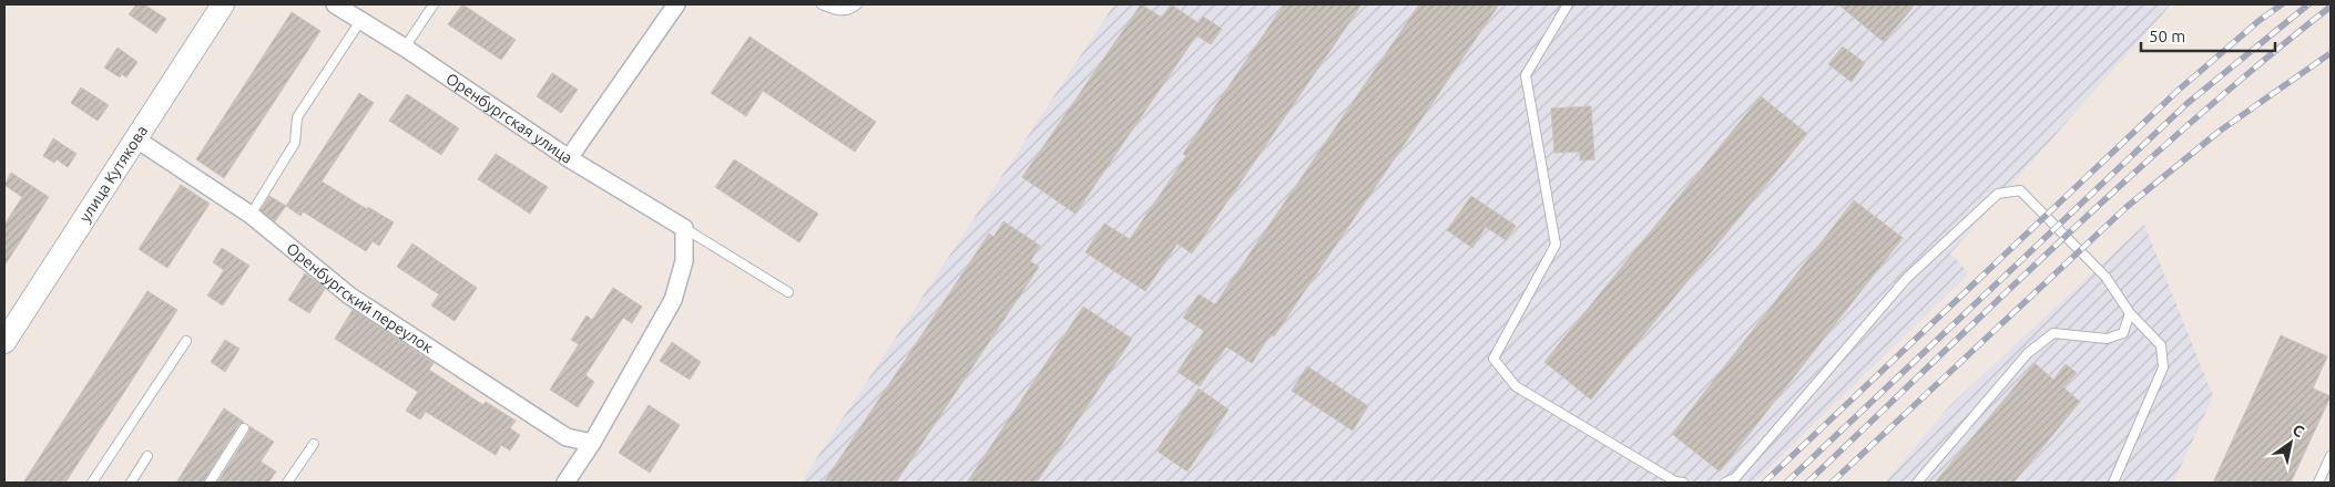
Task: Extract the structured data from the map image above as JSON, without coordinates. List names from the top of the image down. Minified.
{"streets":{"main road":["улица Кутякова"],"street":["Оренбургская улица","Оренбургский переулок"]},"crossings":[["улица Кутякова","Оренбургский переулок"]],"scale_bar":"50 m","north":"top right"}
